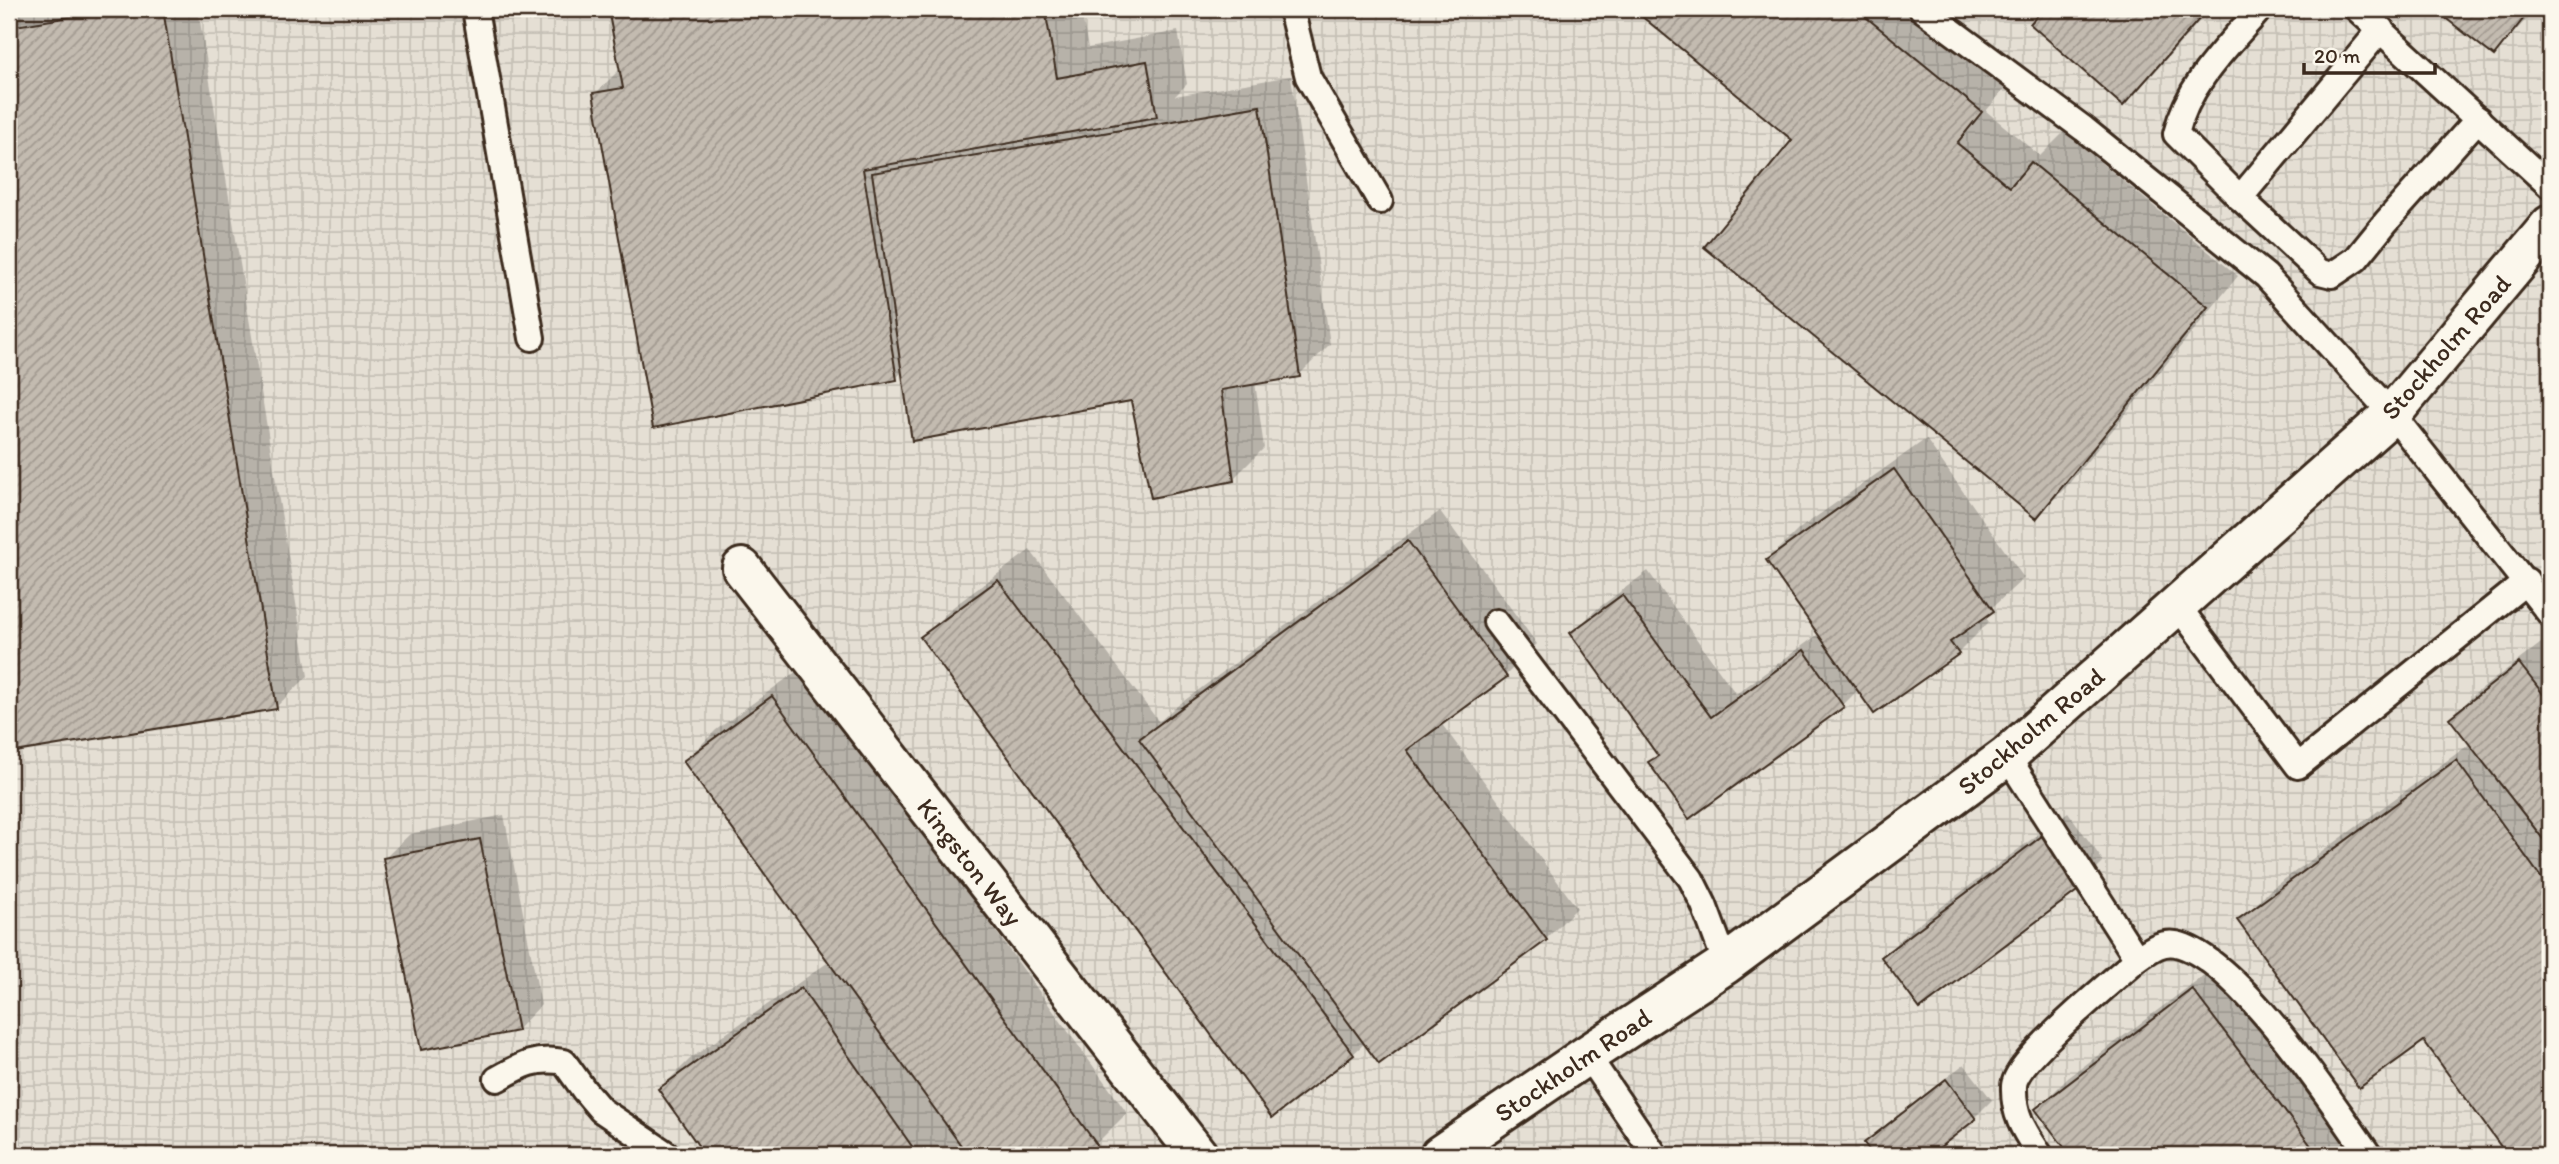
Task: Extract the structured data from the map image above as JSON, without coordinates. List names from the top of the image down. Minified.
{"streets":{"street":["Stockholm Road","Kingston Way"]},"scale_bar":"20 m"}
